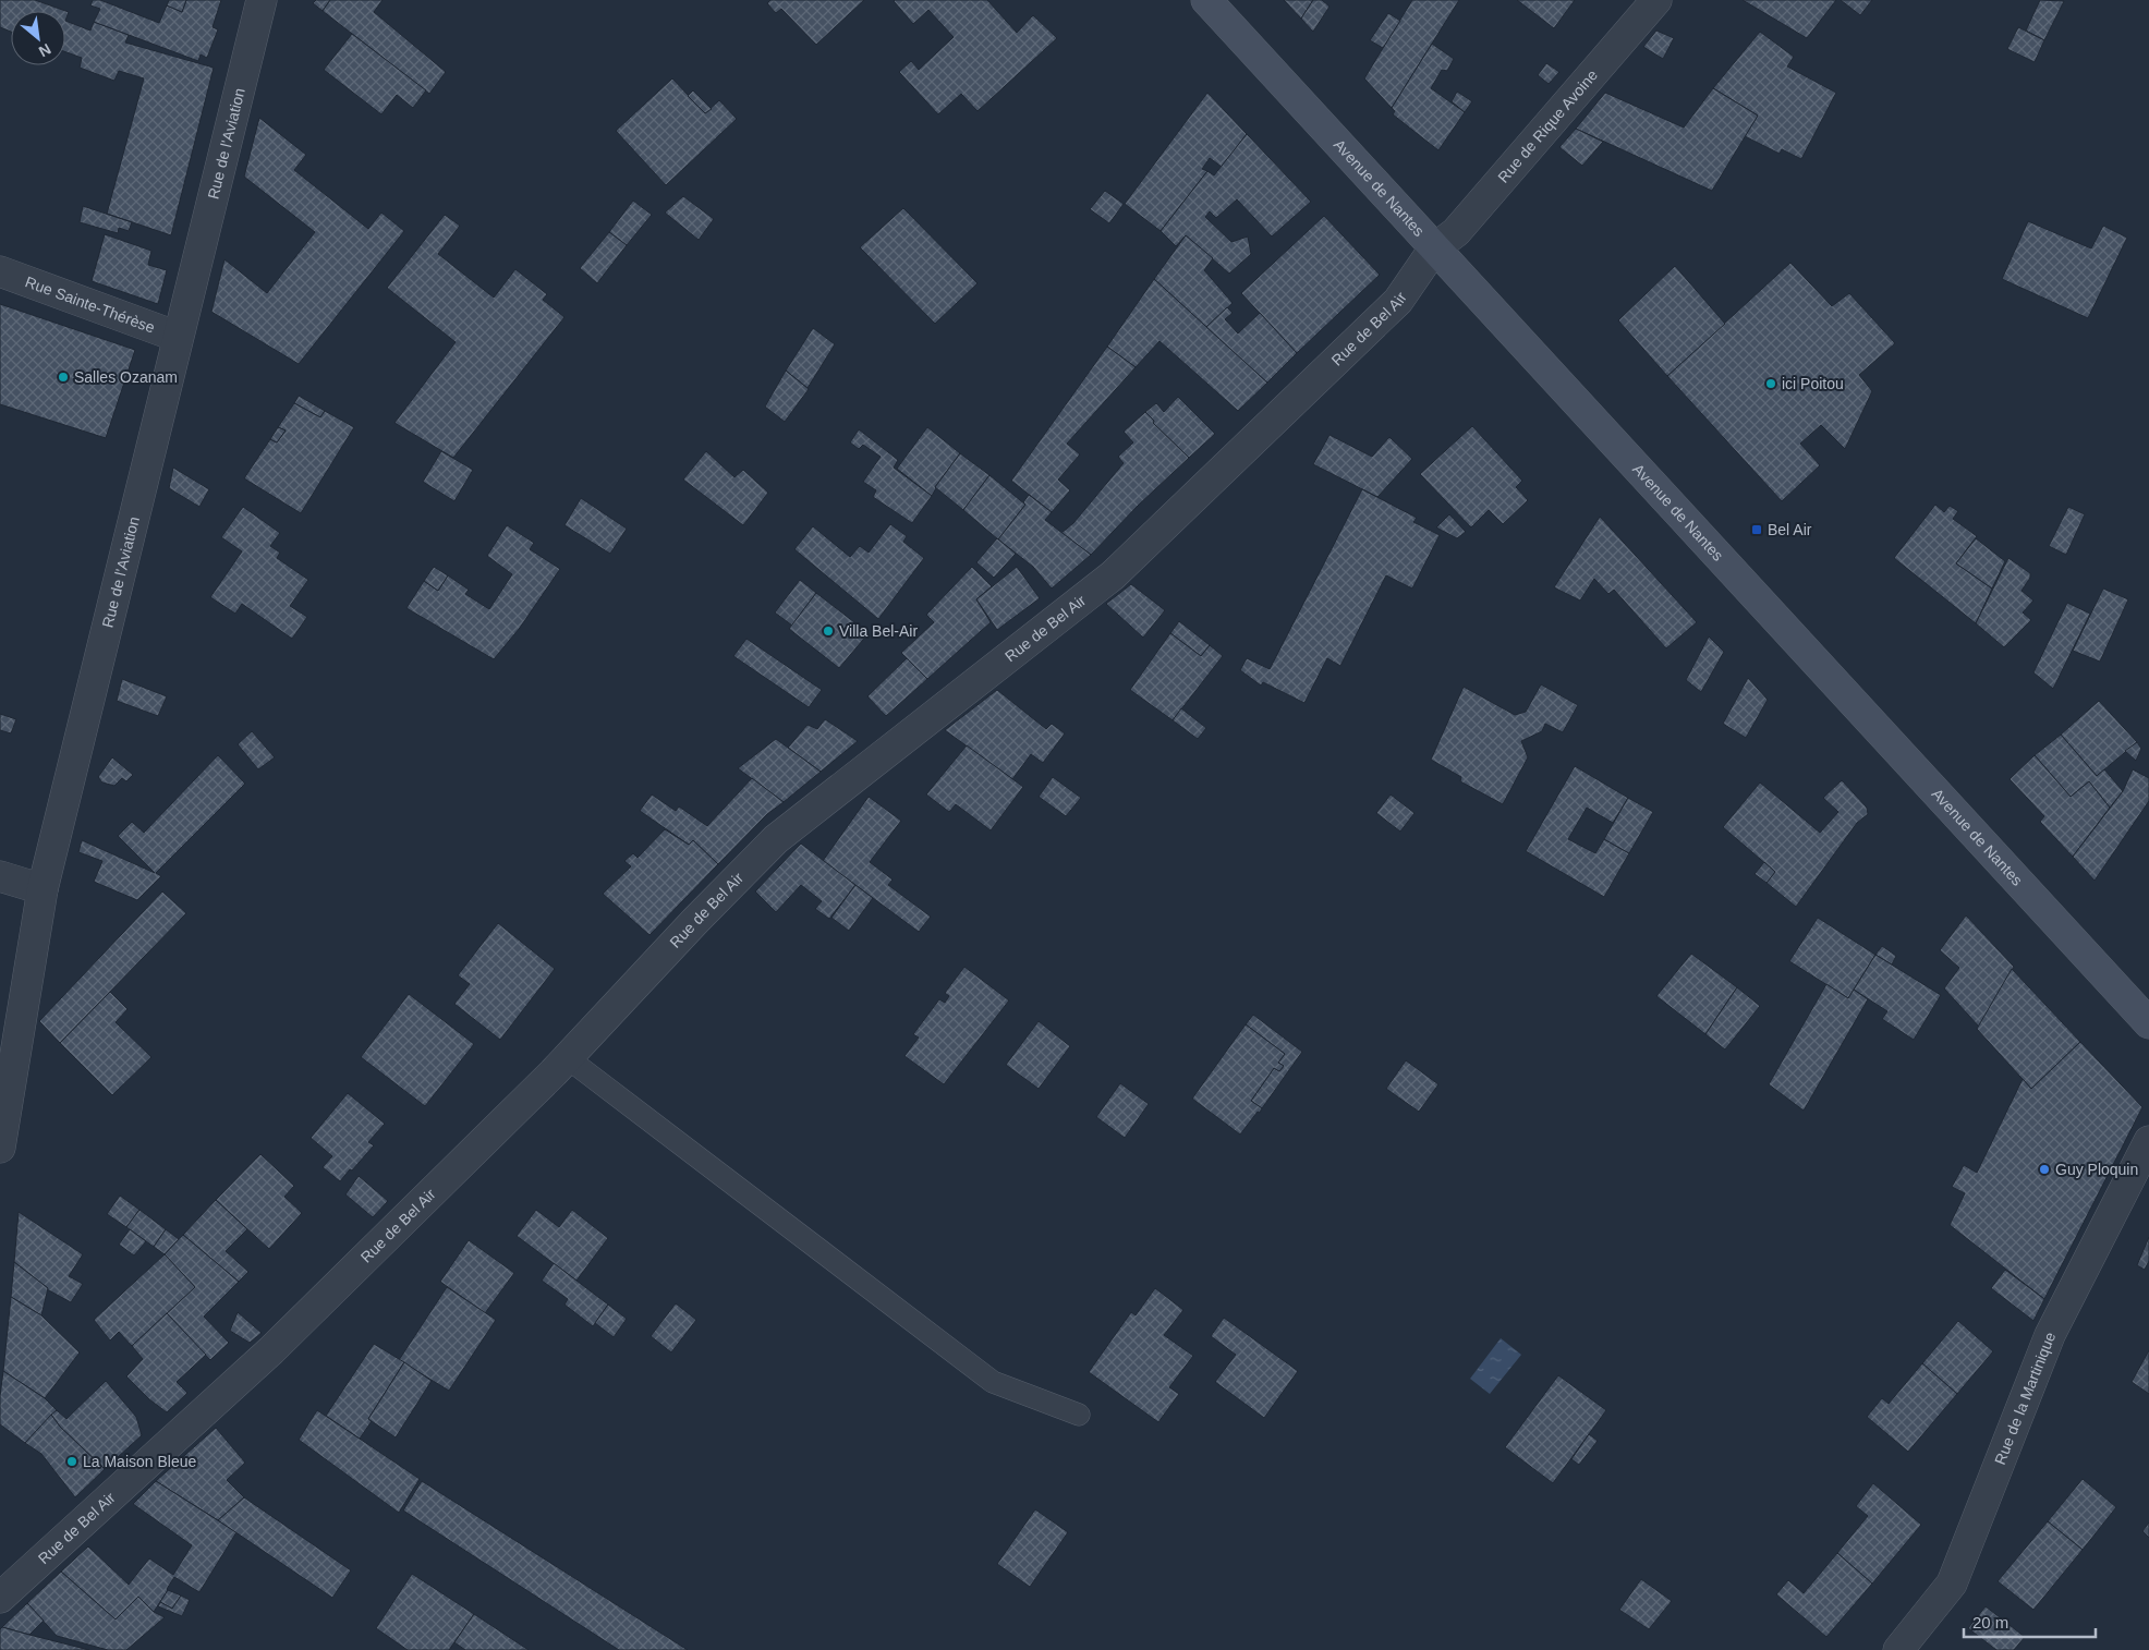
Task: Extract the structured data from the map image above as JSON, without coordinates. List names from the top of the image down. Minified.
{"streets":{"main road":["Avenue de Nantes"],"street":["Rue de Rique Avoine","Rue de l'Aviation","Rue Sainte-Thérèse","Rue de Bel Air","Rue de la Martinique"]},"crossings":[["Rue de Rique Avoine","Avenue de Nantes"],["Rue de Rique Avoine","Rue de Bel Air"],["Rue de l'Aviation","Rue Sainte-Thérèse"],["Avenue de Nantes","Rue de Bel Air"]],"places":{"other":["Salles Ozanam","ici Poitou","Villa Bel-Air","Guy Ploquin","La Maison Bleue"],"transit":["Bel Air"]},"scale_bar":"20 m","north":"bottom right"}
